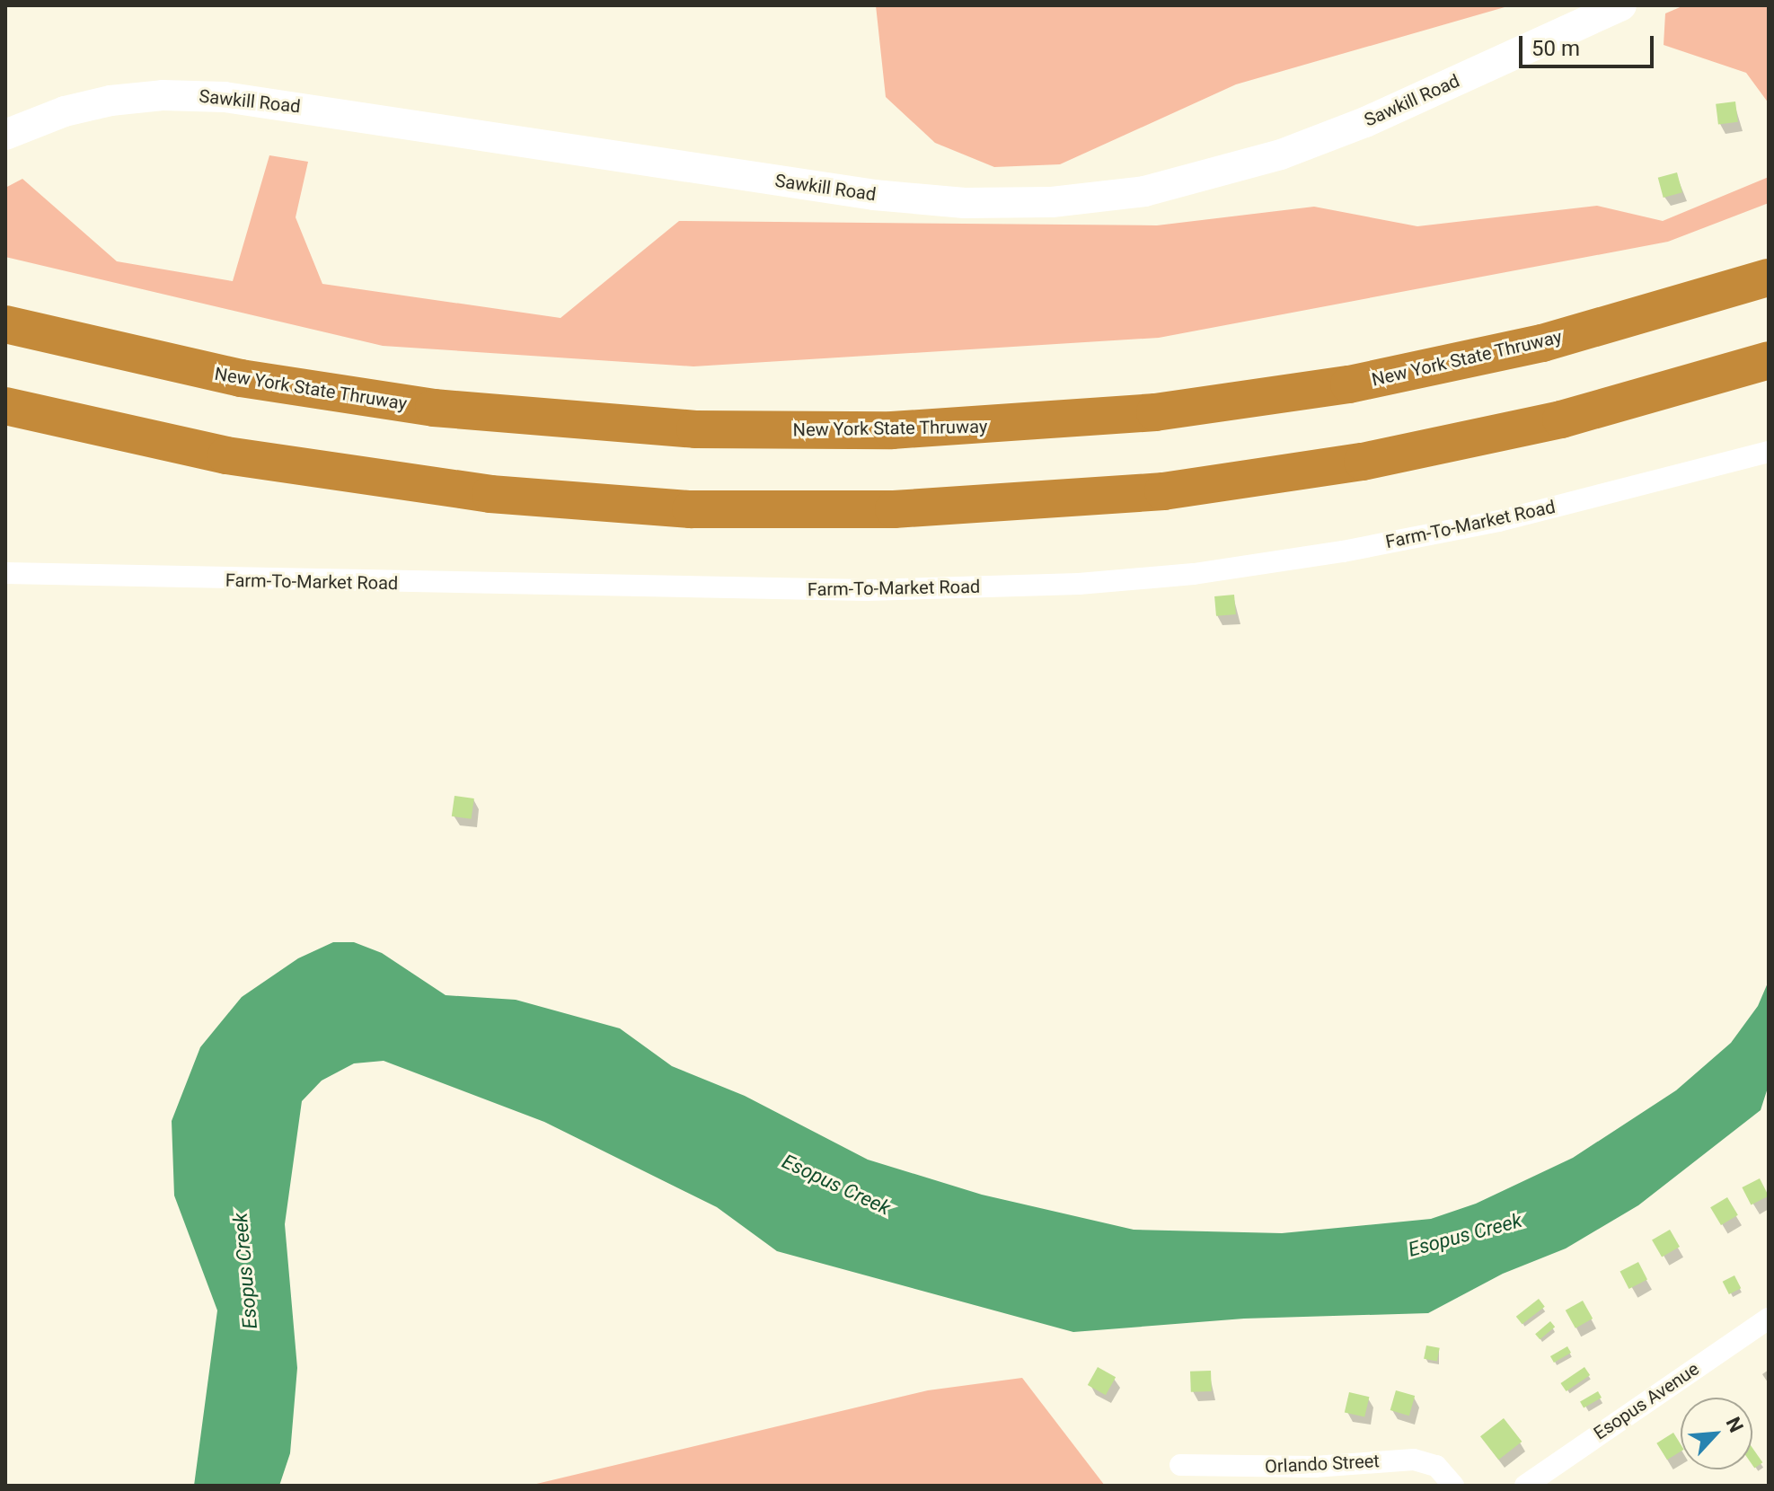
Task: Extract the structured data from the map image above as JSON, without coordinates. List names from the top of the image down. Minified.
{"streets":{"highway":["New York State Thruway"],"street":["Sawkill Road","Farm-To-Market Road","Esopus Avenue","Orlando Street"]},"water":["Esopus Creek"],"scale_bar":"50 m","north":"top right"}
